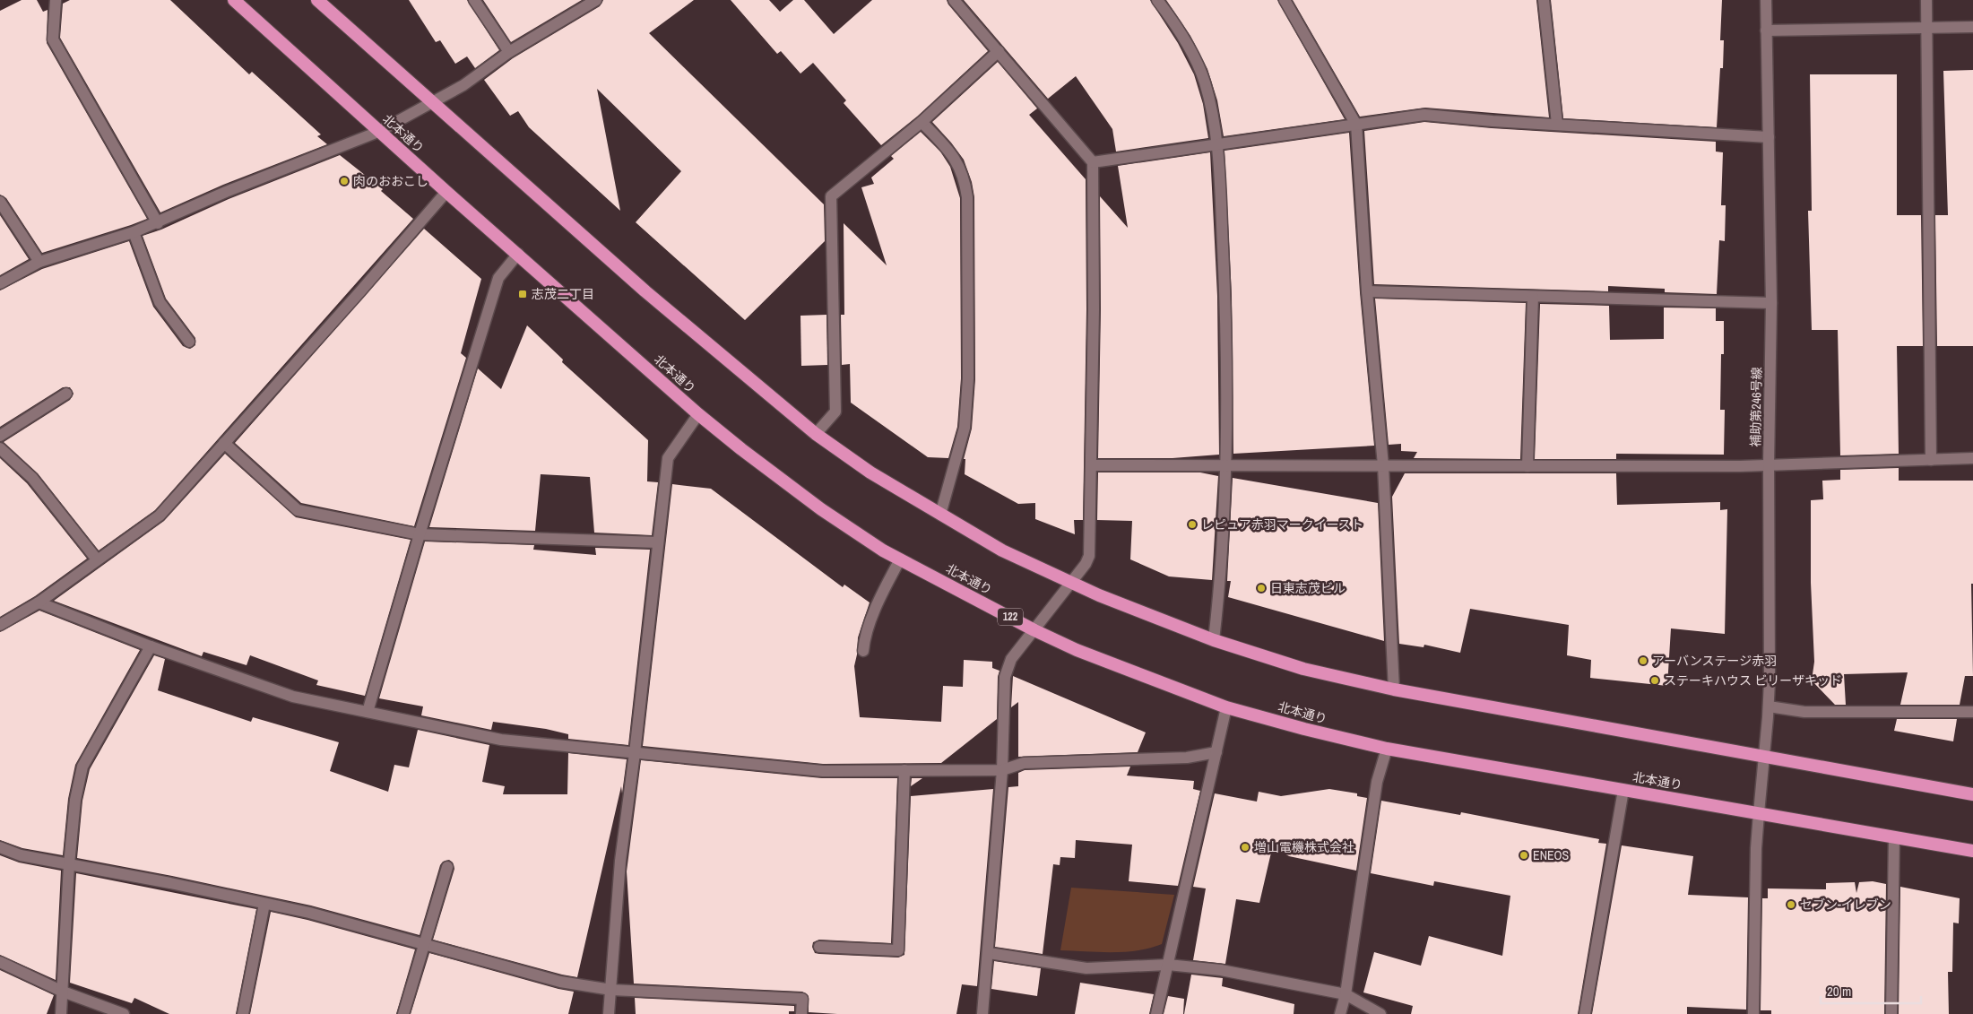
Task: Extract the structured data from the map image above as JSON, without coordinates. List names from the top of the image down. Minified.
{"streets":{"highway":["北本通り","122"],"street":["補助第246号線"]},"crossings":[["北本通り","補助第246号線"]],"places":{"other":["肉のおおこし","レピュア赤羽マークイースト","日東志茂ビル","アーバンステージ赤羽","ステーキハウス ビリーザキッド","増山電機株式会社","ENEOS","セブン-イレブン"],"transit":["志茂二丁目"]},"scale_bar":"20 m"}
